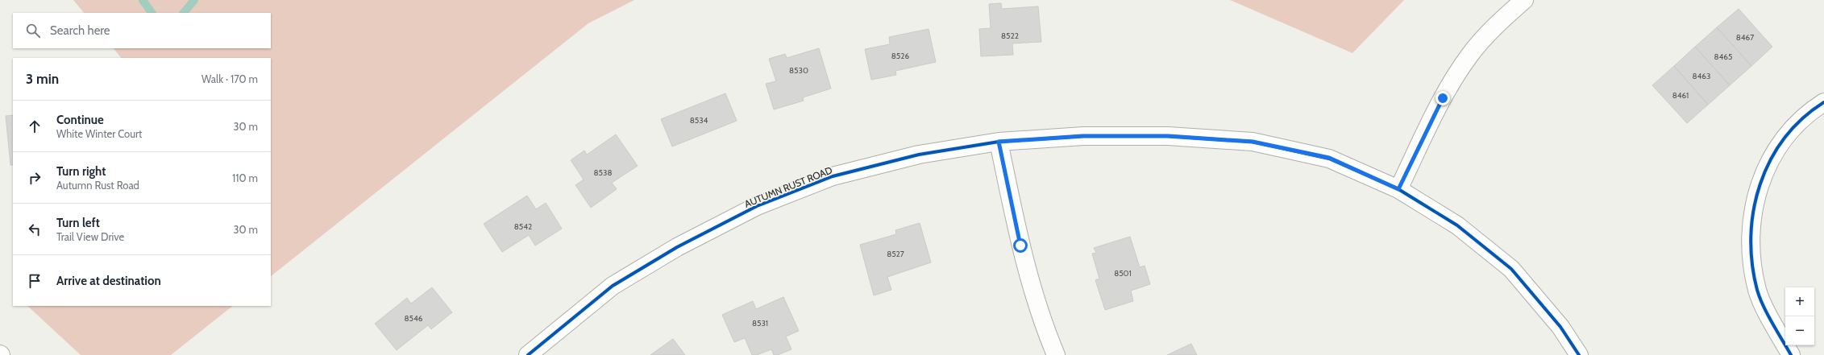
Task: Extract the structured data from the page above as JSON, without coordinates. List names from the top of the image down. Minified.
{"streets":{"street":["AUTUMN RUST ROAD"]},"house_numbers":["8522","8467","8526","8465","8530","8463","8461","8534","8538","8542","8527","8501","8546","8531"],"page":{"search":"Search here","heading":["3 min","Walk · 170 m"],"list":[["Continue","White Winter Court","30 m"],["Turn right","Autumn Rust Road","110 m"],["Turn left","Trail View Drive","30 m"],"Arrive at destination"],"map_buttons":["+","−"]}}
